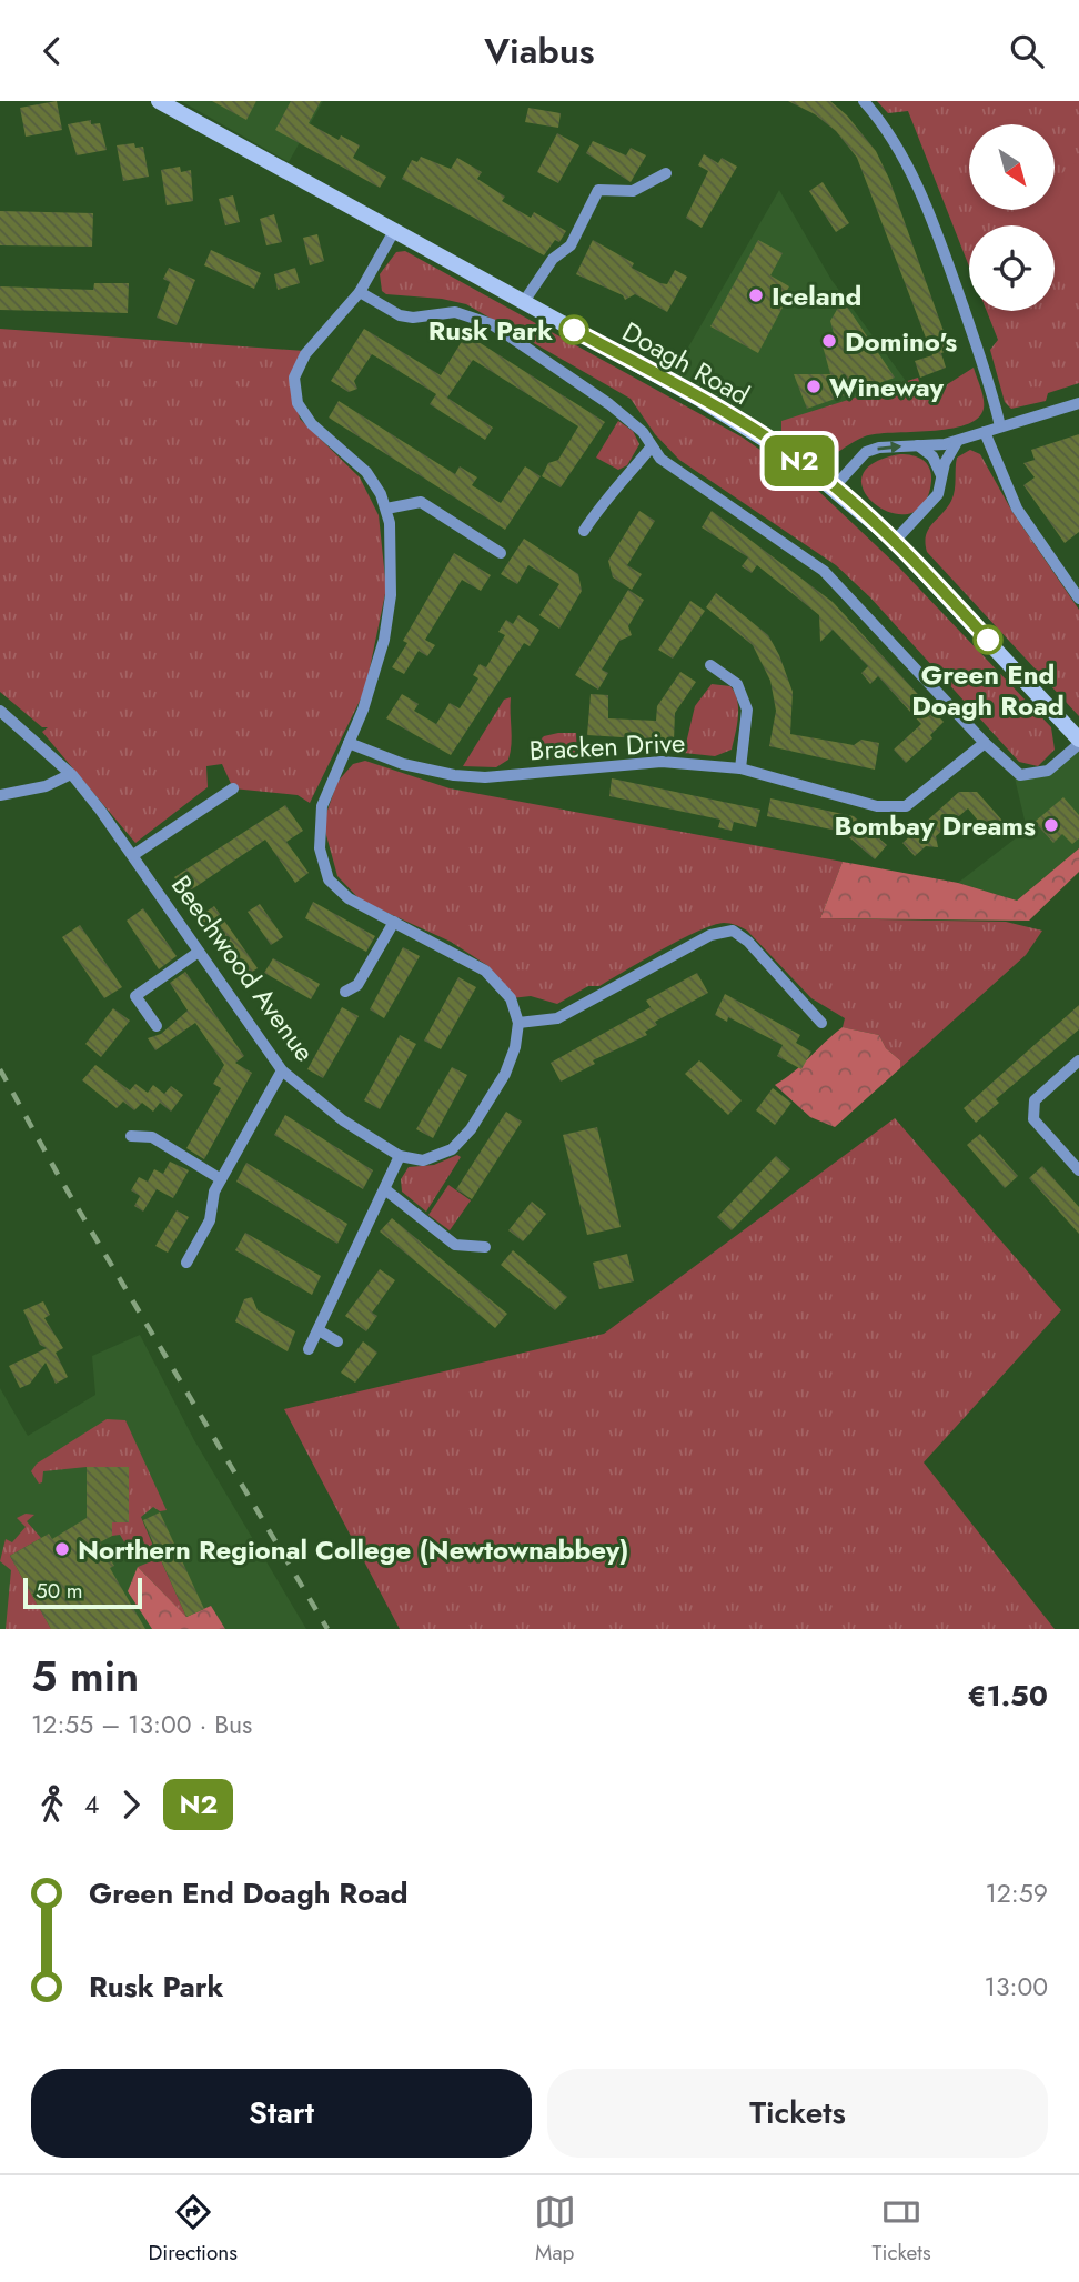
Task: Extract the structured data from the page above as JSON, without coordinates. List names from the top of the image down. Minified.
{"streets":{"main road":["Doagh Road"],"street":["Bracken Drive","Beechwood Avenue"]},"places":["Iceland","Rusk Park","Domino's","Wineway","Green End Doagh Road","Bombay Dreams","Northern Regional College (Newtownabbey)"],"lines":["bus line N2"],"scale_bar":"50 m","north":"bottom right","page":{"header":"Viabus","on_map":"N2","scale":"50 m","heading":["5 min","12:55 – 13:00 · Bus","€1.50"],"legs":["4","N2"],"list":[{"name":"Green End Doagh Road","value":"12:59"},{"name":"Rusk Park","value":"13:00"}],"buttons":["Start","Tickets"],"tabs":["Directions","Map","Tickets"]}}
